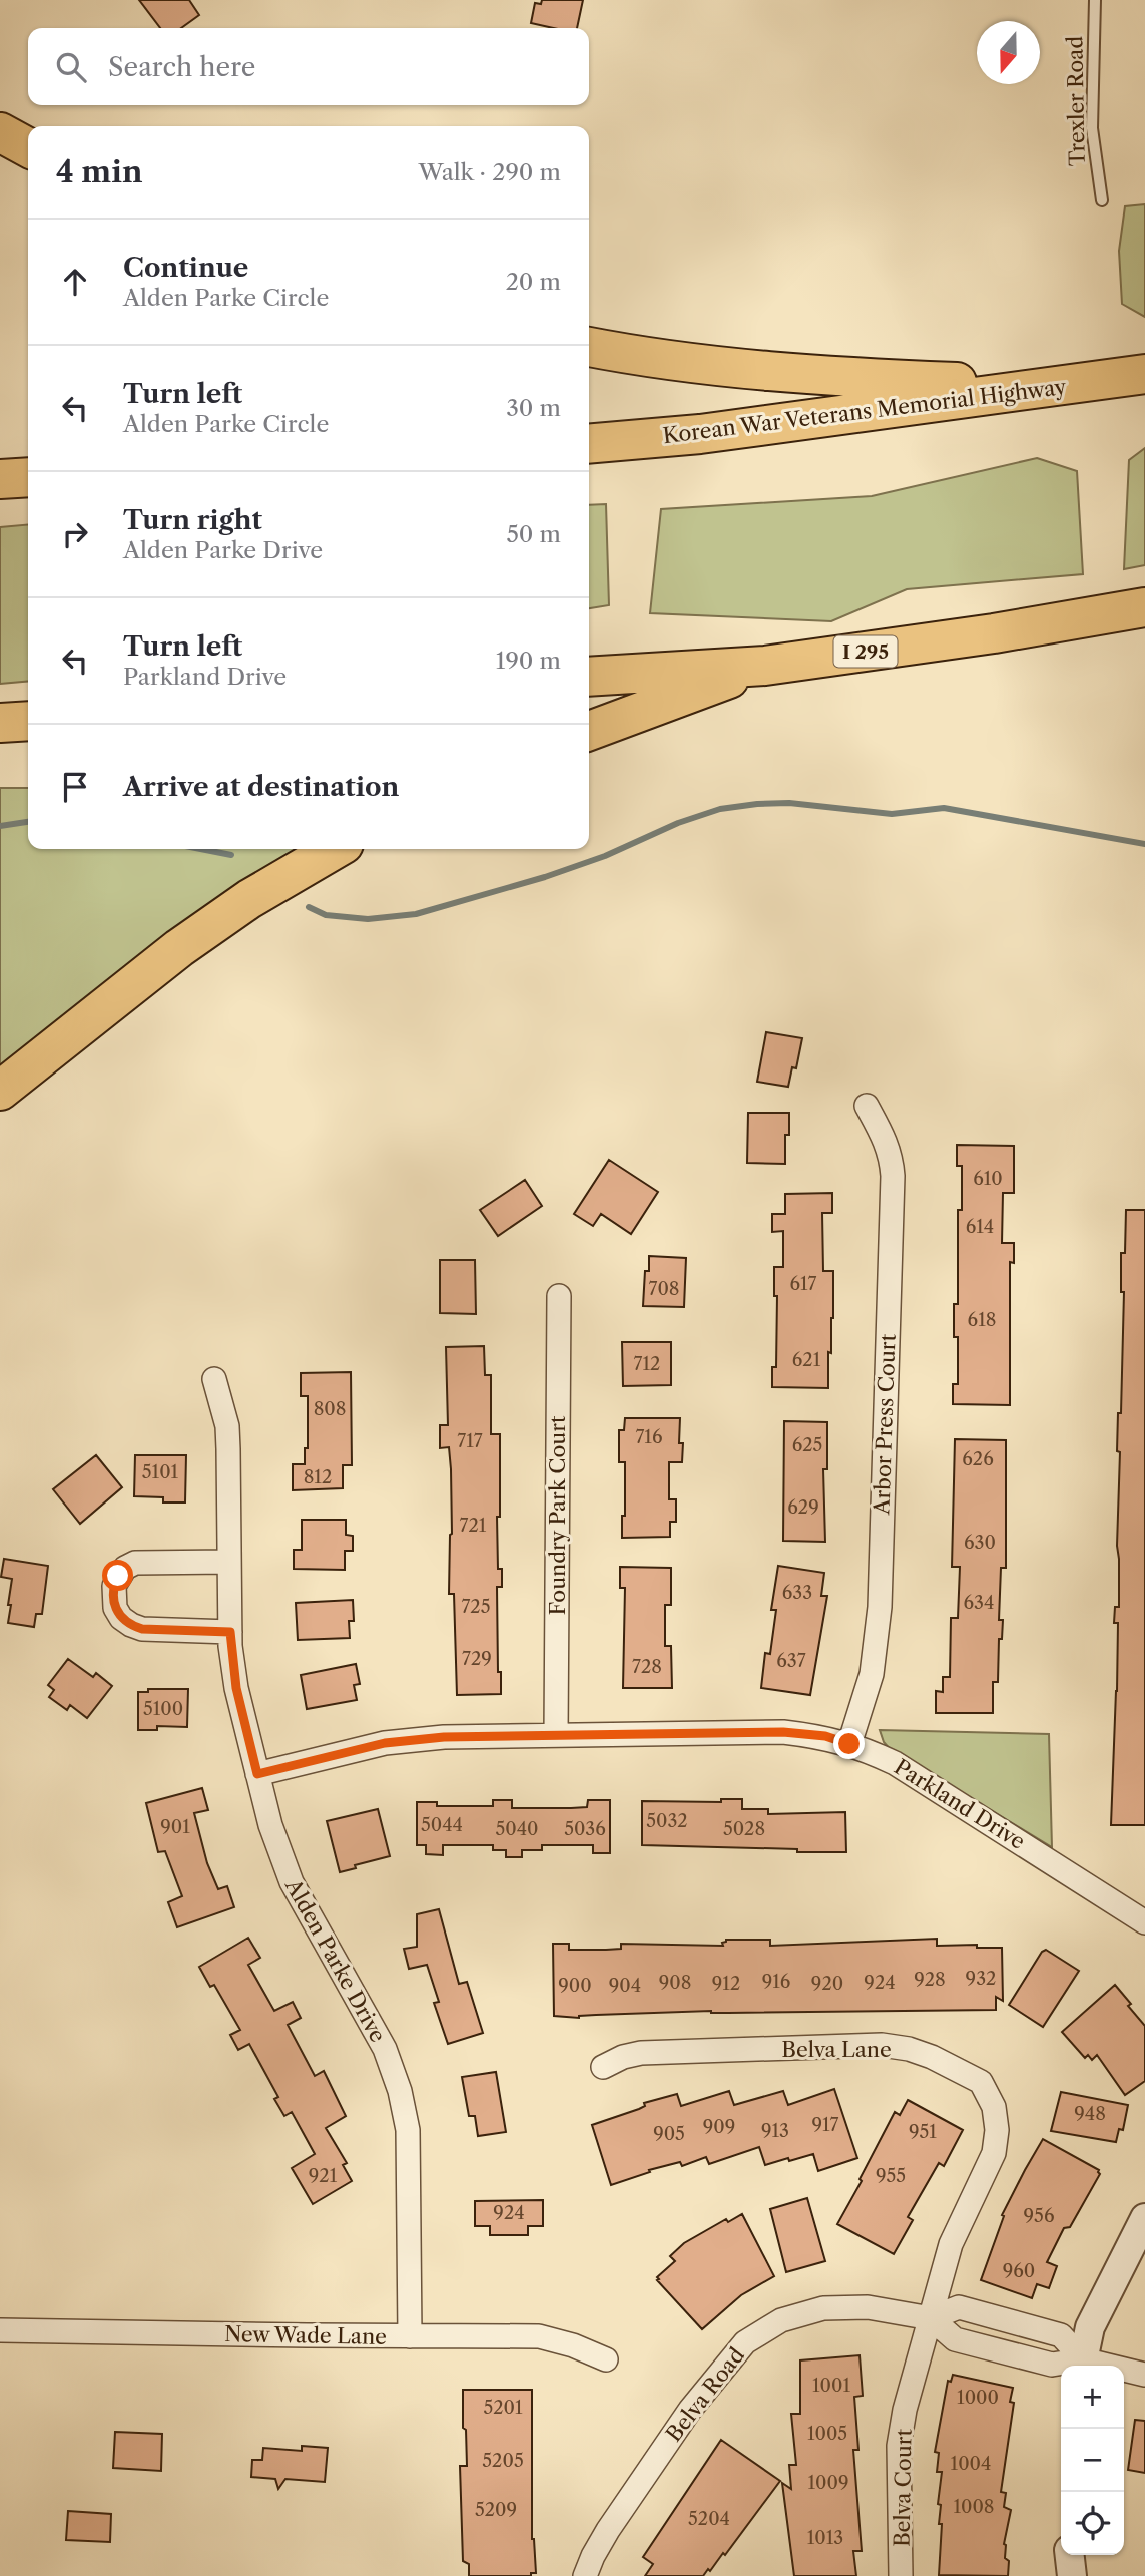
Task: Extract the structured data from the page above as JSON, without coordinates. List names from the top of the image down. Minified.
{"streets":{"highway":["Korean War Veterans Memorial Highway","I 295"],"street":["Arbor Press Court","Foundry Park Court","Parkland Drive","Alden Parke Drive","Belva Lane","New Wade Lane","Belva Road","Belva Court"],"lane":["Trexler Road"]},"crossings":[["Arbor Press Court","Parkland Drive"],["Foundry Park Court","Parkland Drive"],["Parkland Drive","Alden Parke Drive"],["Alden Parke Drive","New Wade Lane"],["Belva Lane","Belva Road"],["Belva Lane","Belva Court"],["Belva Road","Belva Court"]],"house_numbers":["610","614","617","708","618","621","712","808","716","717","625","626","5101","812","629","721","630","633","634","725","729","637","728","5100","5032","5044","901","5040","5036","5028","932","928","916","908","924","912","920","900","904","948","917","909","913","951","905","921","955","924","956","960","1001","1000","5201","1005","5205","1004","1009","1008","5209","5204","1013"],"north":"bottom","page":{"search":"Search here","heading":["4 min","Walk · 290 m"],"list":[["Continue","Alden Parke Circle","20 m"],["Turn left","Alden Parke Circle","30 m"],["Turn right","Alden Parke Drive","50 m"],["Turn left","Parkland Drive","190 m"],"Arrive at destination"],"map_buttons":["+","−"]}}
